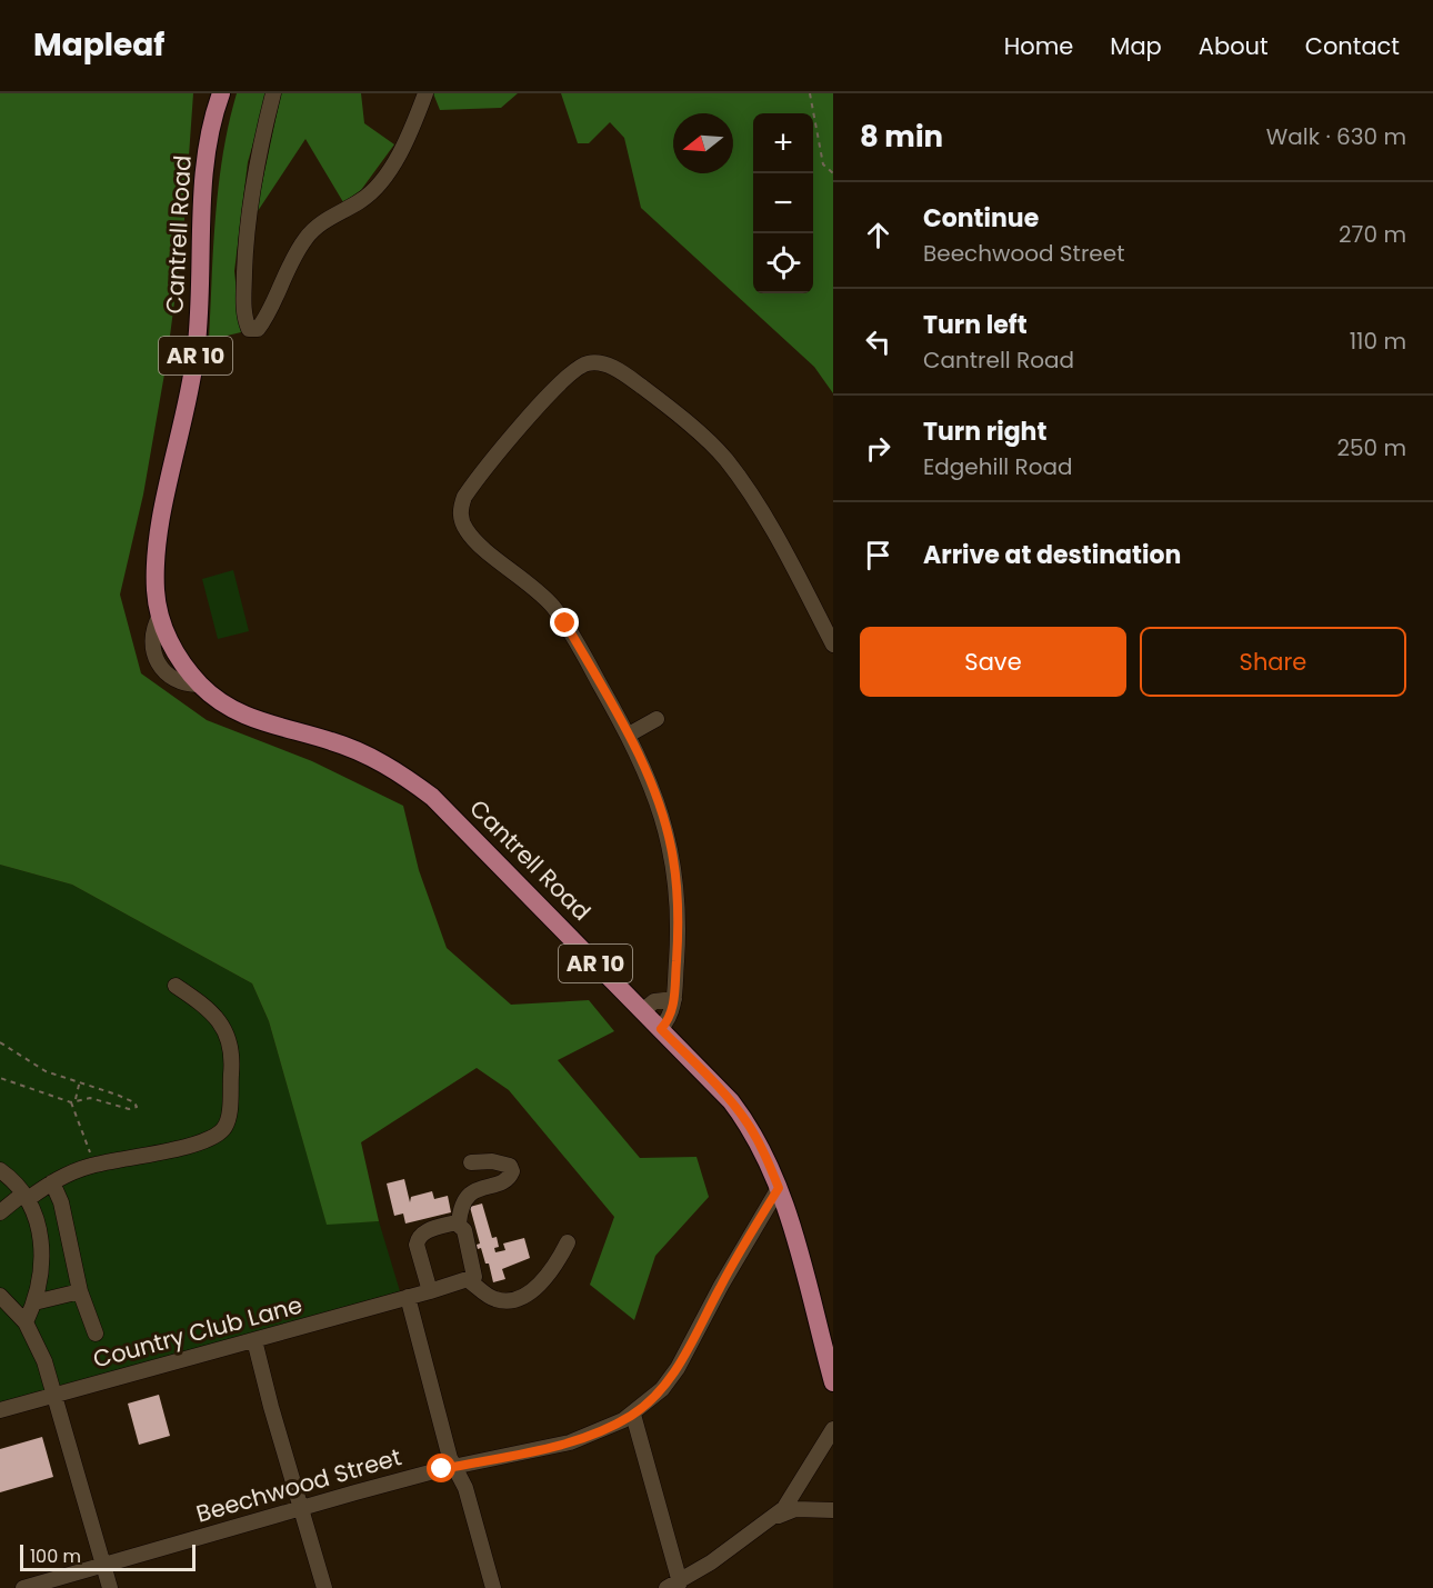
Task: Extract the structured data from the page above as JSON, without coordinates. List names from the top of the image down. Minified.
{"streets":{"main road":["Cantrell Road","AR 10"],"street":["Country Club Lane","Beechwood Street"]},"crossings":[["Cantrell Road","Beechwood Street"]],"scale_bar":"100 m","north":"left","page":{"header":"Mapleaf","nav":["Home","Map","About","Contact"],"heading":["8 min","Walk · 630 m"],"map_buttons":["+","−"],"list":[["Continue","Beechwood Street","270 m"],["Turn left","Cantrell Road","110 m"],["Turn right","Edgehill Road","250 m"],"Arrive at destination"],"buttons":["Save","Share"],"scale":"100 m"}}
